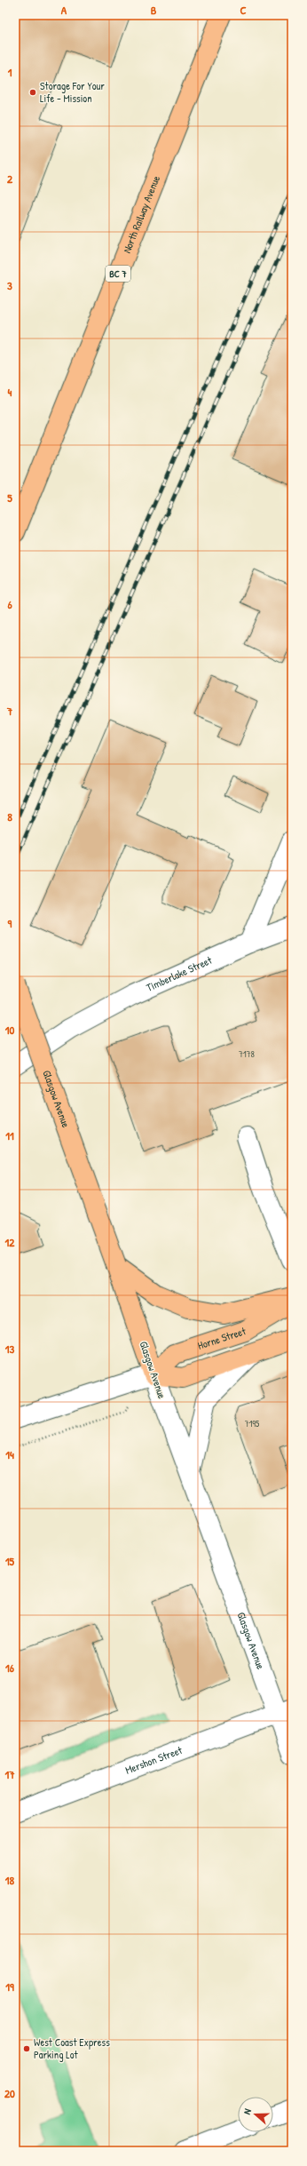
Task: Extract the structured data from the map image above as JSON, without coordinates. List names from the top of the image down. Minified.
{"streets":{"main road":["North Railway Avenue","BC 7","Glasgow Avenue","Horne Street"],"street":["Timberlake Street","Mershon Street"]},"crossings":[["Glasgow Avenue","Horne Street"],["Glasgow Avenue","Mershon Street"]],"places":["Storage For Your Life - Mission","West Coast Express Parking Lot"],"house_numbers":["7178","7195"],"north":"left","grid":{"columns":["A","B","C"],"rows":["1","2","3","4","5","6","7","8","9","10","11","12","13","14","15","16","17","18","19","20"]}}
